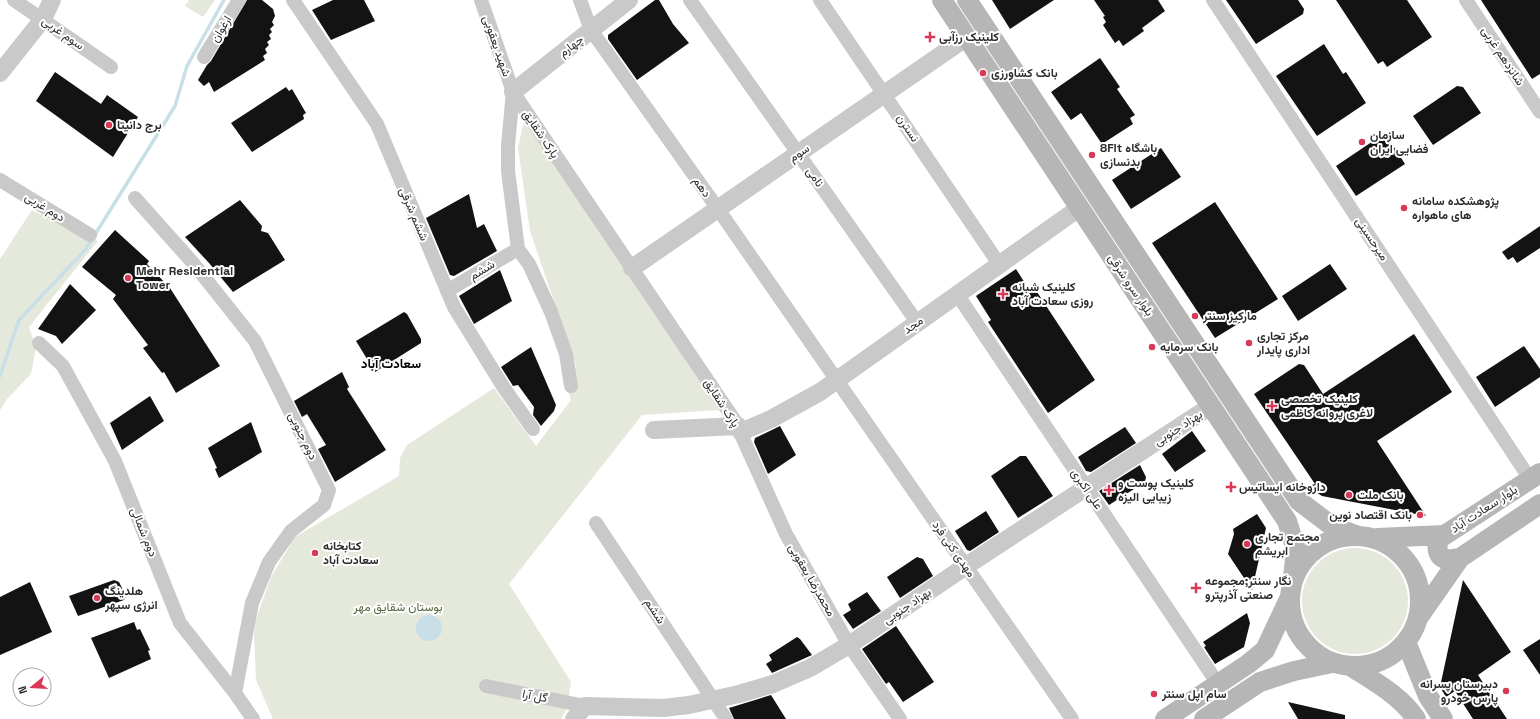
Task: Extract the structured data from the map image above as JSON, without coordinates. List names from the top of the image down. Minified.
{"streets":{"main road":["بلوار سرو شرقی","بلوار سعادت آباد"],"street":["ارغوان","سوم غربی","شهید یعقوبی","چهارم","شانزدهم غربی","نسترن","پارک شقایق","سوم","نامی","دهم","دوم غربی","ششم شرقی","میرحسینی","ششم","مجد","بهزاد جنوبی","دوم جنوبی","علی اکبری","دوم شمالی","مهدی کنی فرد","محمدرضا یعقوبی","گل آرا"]},"crossings":[["شهید یعقوبی","چهارم"],["شهید یعقوبی","پارک شقایق"],["چهارم","پارک شقایق"],["چهارم","دهم"],["نسترن","سوم"],["نسترن","مجد"],["پارک شقایق","سوم"],["پارک شقایق","ششم"],["پارک شقایق","مجد"],["پارک شقایق","محمدرضا یعقوبی"],["سوم","نامی"],["سوم","دهم"],["سوم","بلوار سرو شرقی"],["نامی","مجد"],["دهم","مجد"],["دهم","مهدی کنی فرد"],["ششم شرقی","ششم"],["میرحسینی","بلوار سعادت آباد"],["ششم","بهزاد جنوبی"],["بلوار سرو شرقی","مجد"],["بلوار سرو شرقی","بهزاد جنوبی"],["بلوار سرو شرقی","بلوار سعادت آباد"],["مجد","علی اکبری"],["مجد","مهدی کنی فرد"],["مجد","محمدرضا یعقوبی"],["بهزاد جنوبی","علی اکبری"],["بهزاد جنوبی","مهدی کنی فرد"],["بهزاد جنوبی","محمدرضا یعقوبی"],["بهزاد جنوبی","گل آرا"],["دوم جنوبی","دوم شمالی"]],"districts":["سعادت آباد"],"parks":["بوستان شقایق مهر"],"places":{"health":["کلینیک رزآبی","کلینیک شبانه روزی سعادت آباد","کلینیک تخصصی لاغری پروانه کاظمی","داروخانه ایساتیس","کلینیک پوست و زیبایی الیزه","نگار سنتر;مجموعه صنعتی آذرپترو"],"other":["بانک کشاورزی","برج دانیتا","سازمان فضایی ایران","8Fit باشگاه بدنسازی","پژوهشکده سامانه های ماهواره","Mehr Residential Tower","مارکیز سنتر","مرکز تجاری اداری پایدار","بانک سرمایه","بانک ملت","بانک اقتصاد نوین","مجتمع تجاری ابریشم","کتابخانه سعادت آباد","هلدینگ انرژی سپهر","دبیرستان پسرانه پارس خودرو","سام اپل سنتر"]},"north":"left"}
